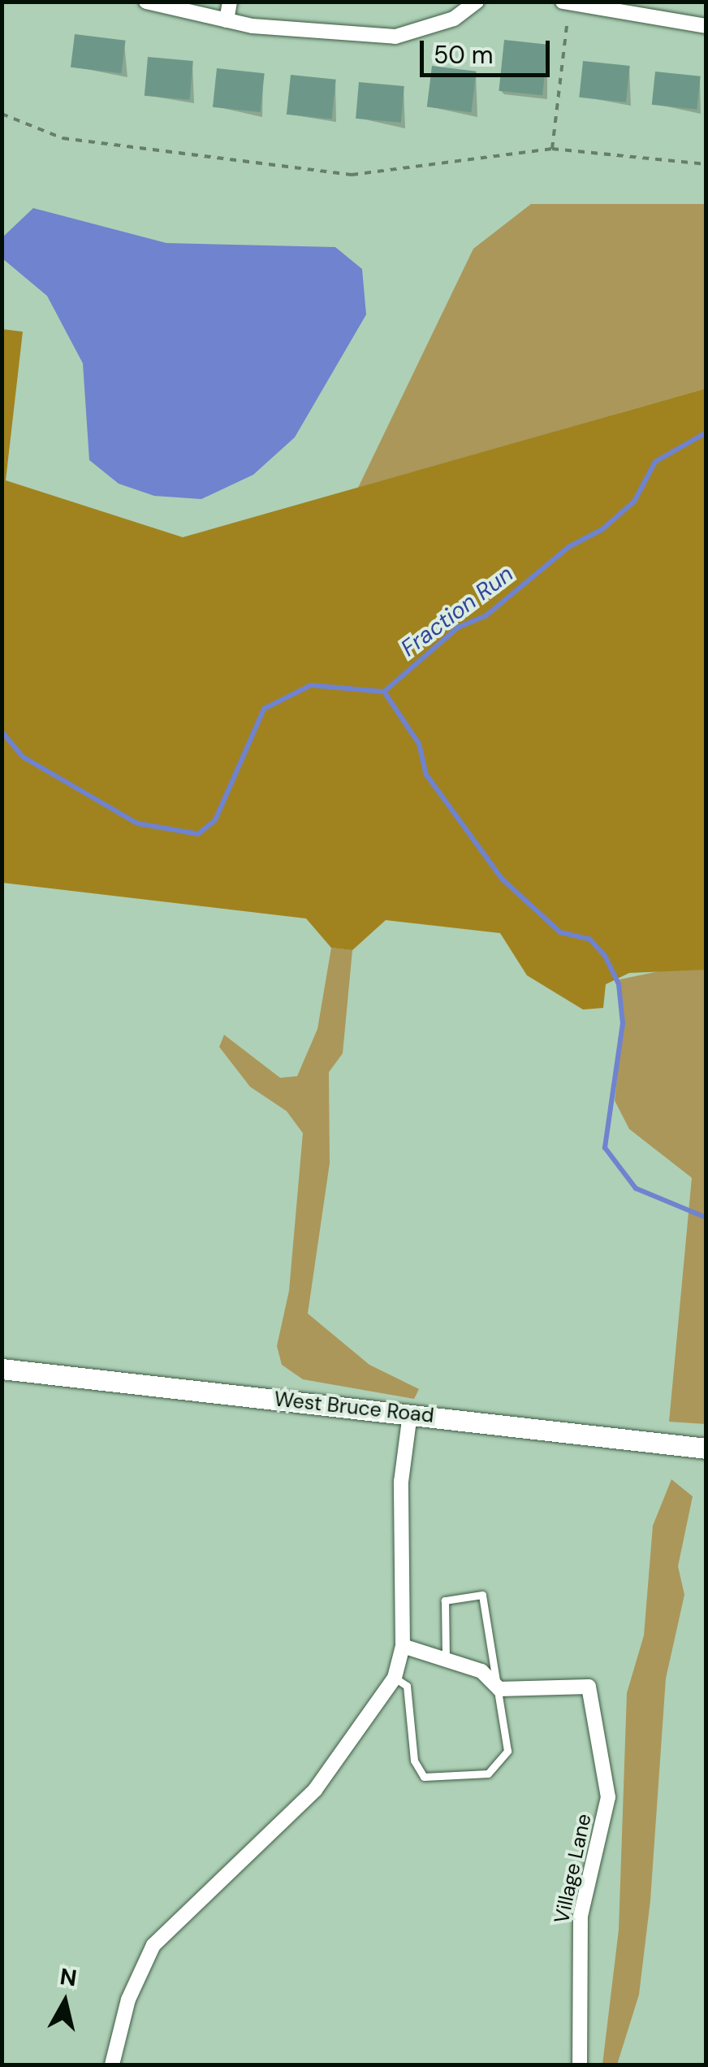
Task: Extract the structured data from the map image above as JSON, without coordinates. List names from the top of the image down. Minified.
{"streets":{"street":["West Bruce Road","Village Lane"]},"water":["Fraction Run"],"scale_bar":"50 m","north":"top"}
